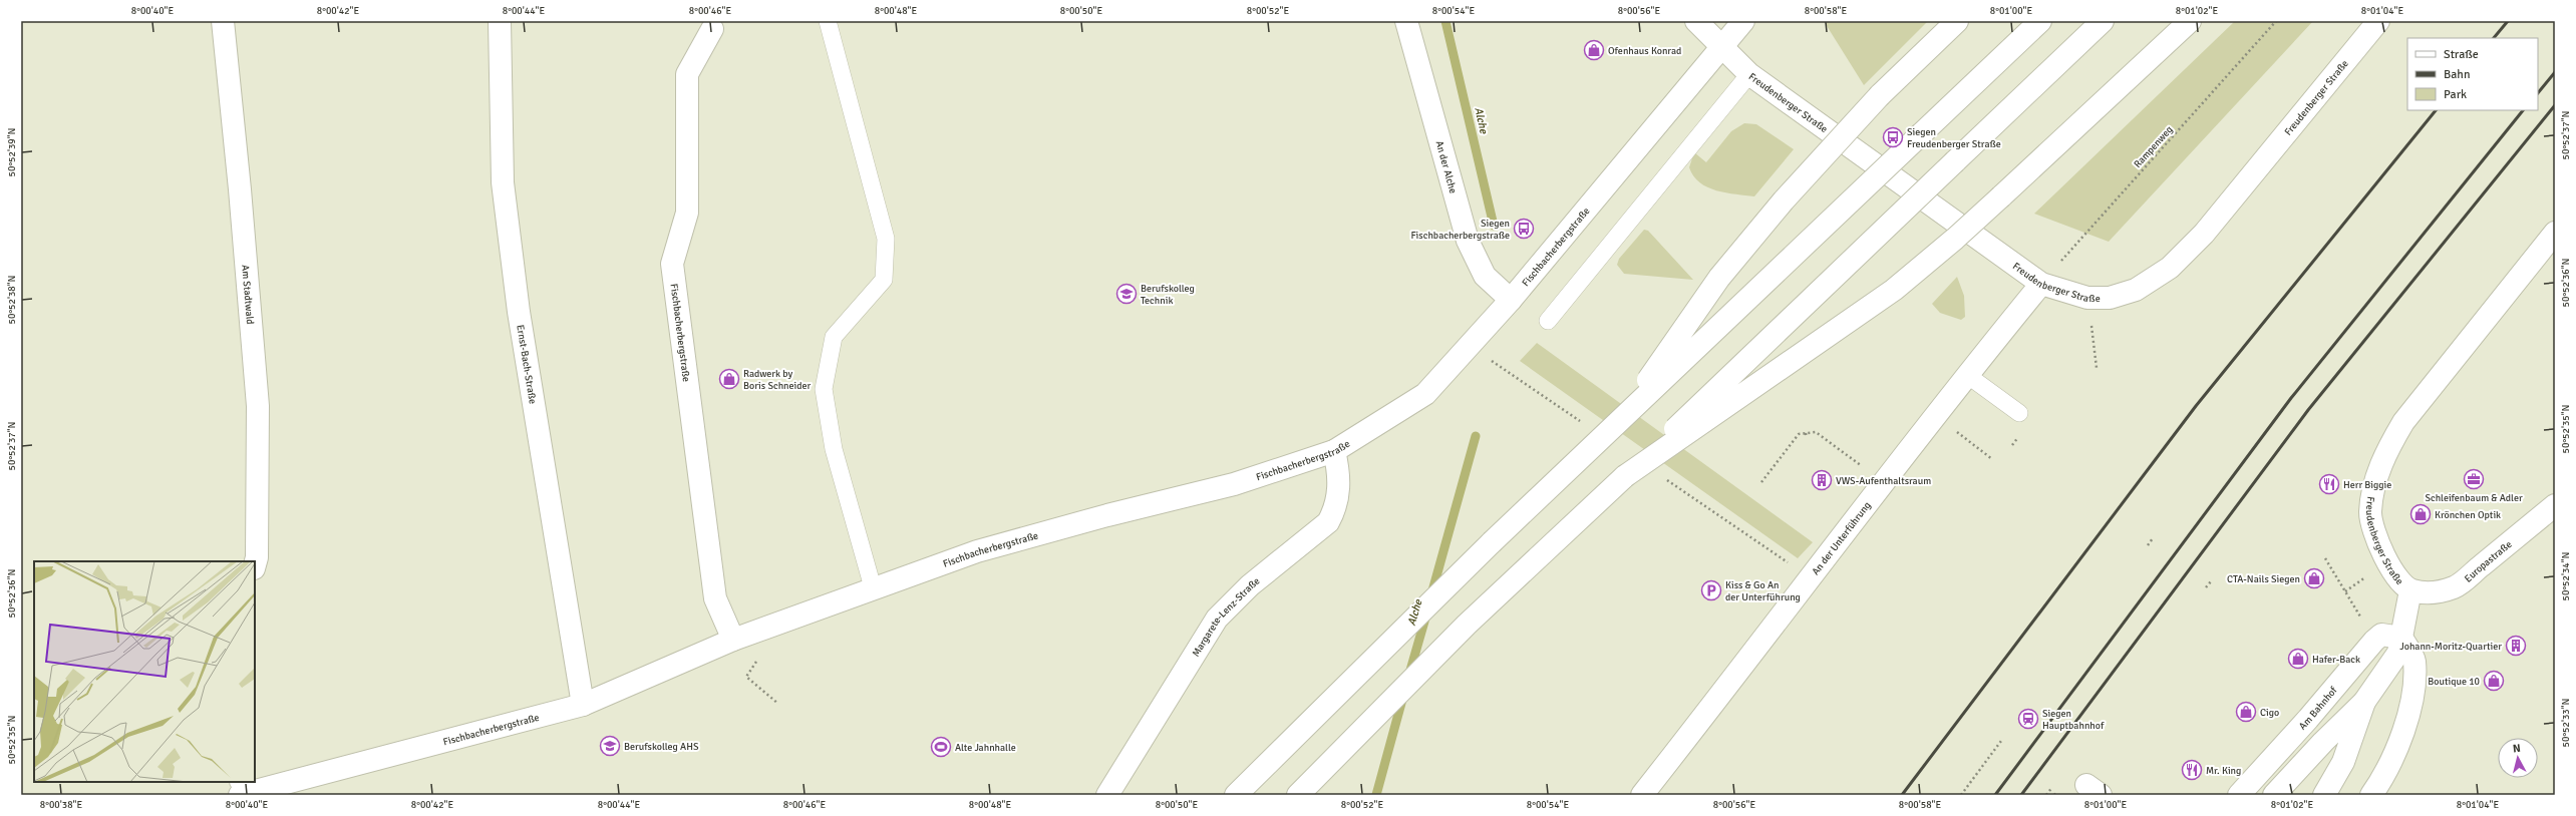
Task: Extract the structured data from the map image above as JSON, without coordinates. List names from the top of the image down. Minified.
{"streets":{"main road":["Freudenberger Straße","An der Alche","Fischbacherbergstraße","Am Stadtwald","Ernst-Bach-Straße","An der Unterführung","Europastraße","Margarete-Lenz-Straße","Am Bahnhof"],"path":["Rampenweg"]},"crossings":[["Freudenberger Straße","Rampenweg"],["Freudenberger Straße","Fischbacherbergstraße"],["Freudenberger Straße","An der Unterführung"],["Freudenberger Straße","Europastraße"],["Rampenweg","An der Unterführung"],["An der Alche","Fischbacherbergstraße"],["Fischbacherbergstraße","Ernst-Bach-Straße"],["Fischbacherbergstraße","Margarete-Lenz-Straße"]],"water":["Alche"],"places":{"shop":["Ofenhaus Konrad","Radwerk by Boris Schneider","Krönchen Optik","CTA-Nails Siegen","Hafer-Back","Boutique 10","Cigo"],"bus stop":["Siegen Freudenberger Straße","Siegen Fischbacherbergstraße"],"school or university":["Berufskolleg Technik","Berufskolleg AHS"],"office":["Schleifenbaum & Adler"],"building":["VWS-Aufenthaltsraum","Johann-Moritz-Quartier"],"restaurant":["Herr Biggie","Mr. King"],"parking":["Kiss & Go An der Unterführung"],"station":["Siegen Hauptbahnhof"],"sports":["Alte Jahnhalle"]},"legend":["Straße","Bahn","Park"],"north":"top","coordinates":["8°00'40\"E","8°00'42\"E","8°00'44\"E","8°00'46\"E","8°00'48\"E","8°00'50\"E","8°00'52\"E","8°00'54\"E","8°00'56\"E","8°00'58\"E","8°01'00\"E","8°01'02\"E","8°01'04\"E","50°52'37\"N","50°52'39\"N","50°52'36\"N","50°52'38\"N","50°52'35\"N","50°52'34\"N","50°52'33\"N","8°00'38\"E"]}
